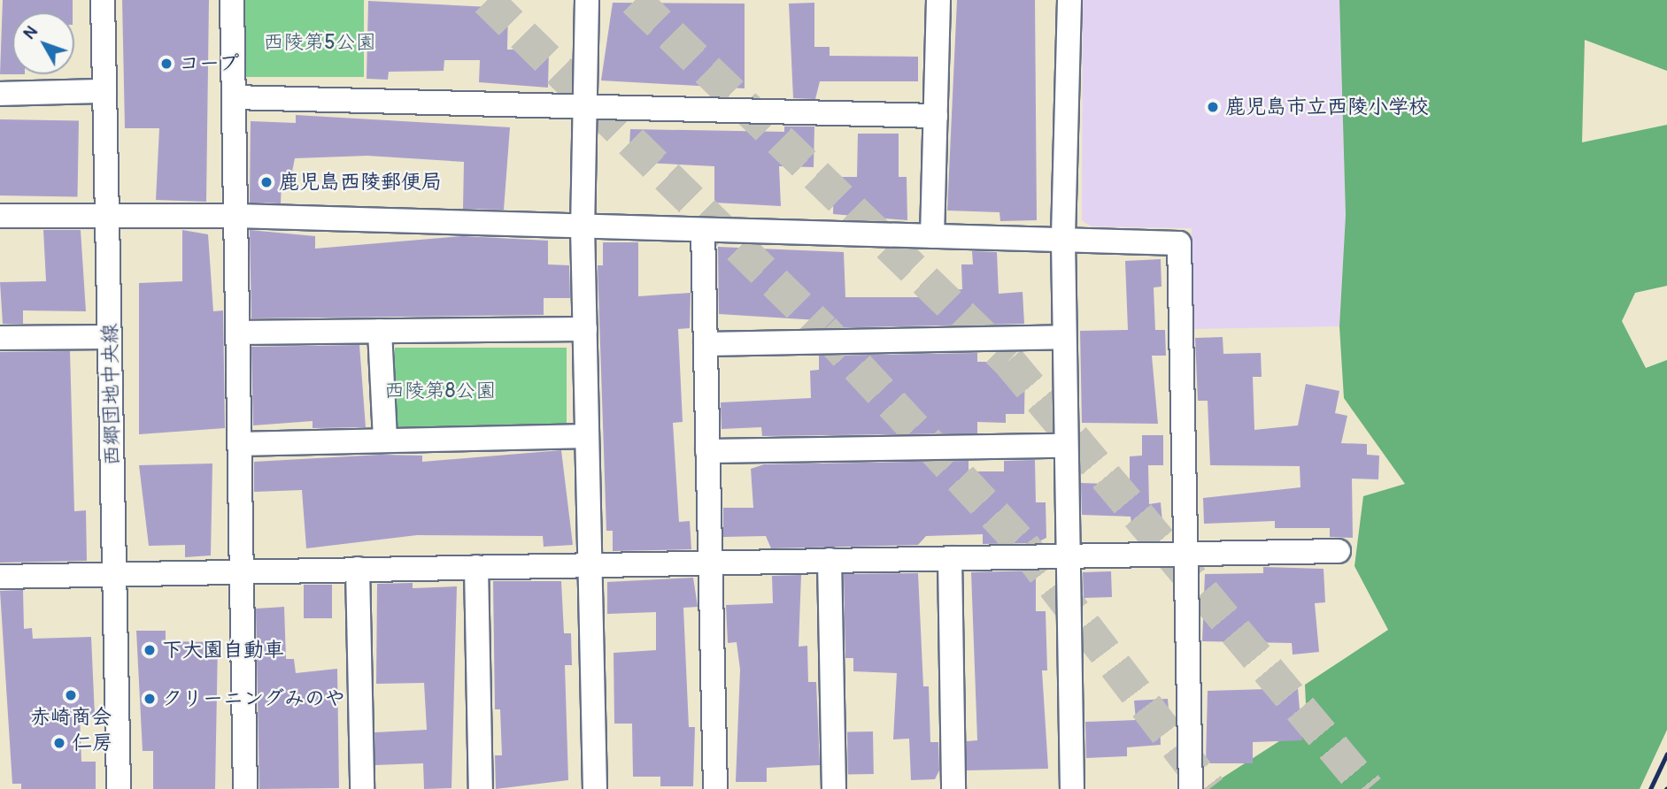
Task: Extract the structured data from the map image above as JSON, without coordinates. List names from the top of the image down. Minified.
{"streets":{"street":["西郷団地中央線"]},"parks":["西陵第5公園","西陵第8公園"],"places":["コープ","鹿児島市立西陵小学校","鹿児島西陵郵便局","下大園自動車","赤崎商会","クリーニングみのや","仁房"],"north":"top left"}
